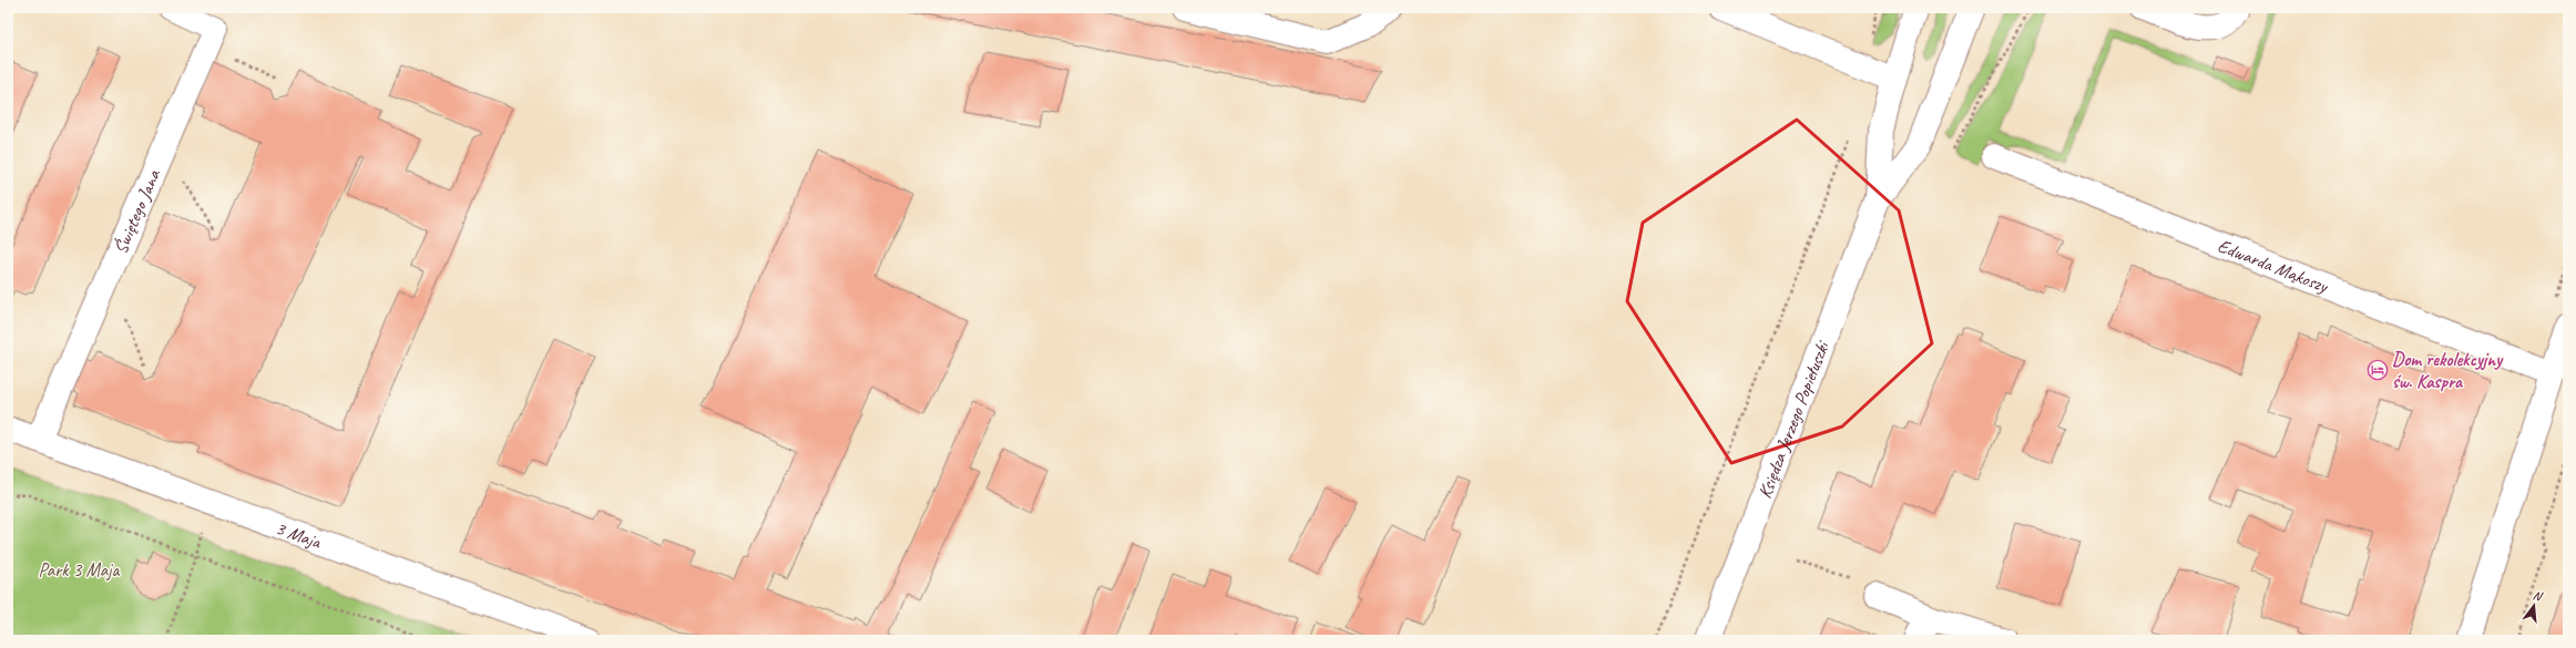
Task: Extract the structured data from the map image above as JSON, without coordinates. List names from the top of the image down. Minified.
{"streets":{"street":["Świętego Jana","Edwarda Mąkoszy","Księdza Jerzego Popiełuszki","3 Maja"]},"crossings":[["Świętego Jana","3 Maja"]],"parks":["Park 3 Maja"],"places":{"hotel":["Dom rekolekcyjny św. Kaspra"]},"north":"top"}
